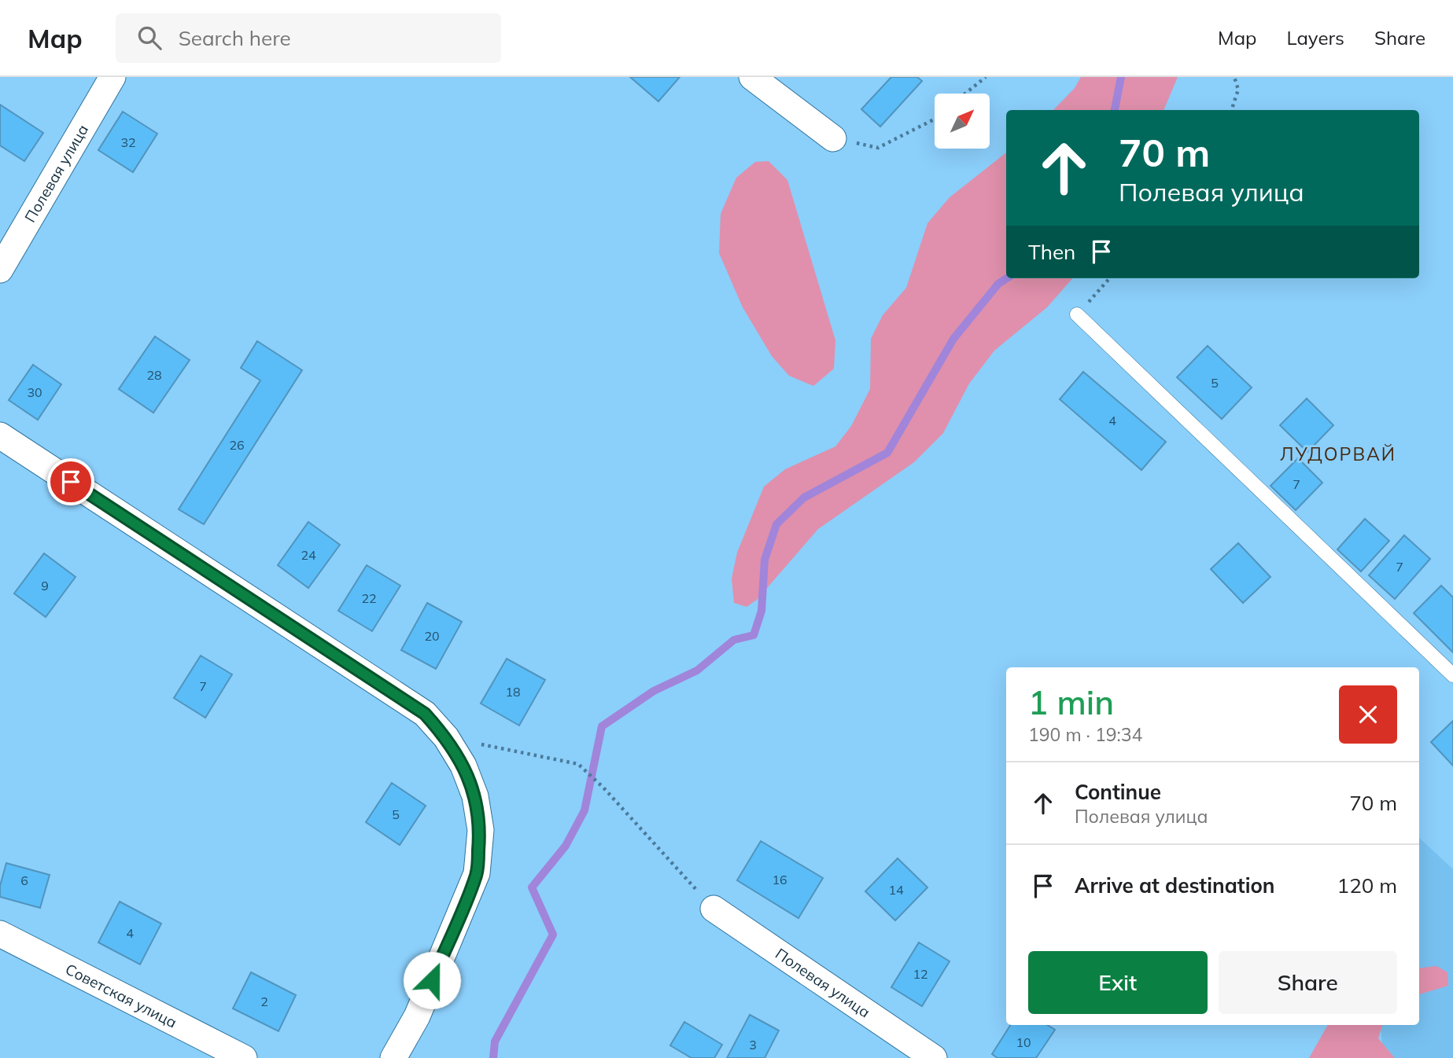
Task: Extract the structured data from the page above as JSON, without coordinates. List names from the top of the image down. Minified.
{"streets":{"street":["Полевая улица","Советская улица"]},"districts":["ЛУДОРВАЙ"],"house_numbers":["32","28","5","30","4","26","7","24","7","9","22","20","7","18","5","16","6","14","4","12","2","10","3"],"north":"top right","page":{"header":"Map","search":"Search here","nav":["Map","Layers","Share"],"turn":["70 m","Полевая улица"],"then":"Then","heading":["1 min","190 m · 19:34"],"list":[{"name":"Continue","note":"Полевая улица","value":"70 m"},{"name":"Arrive at destination","value":"120 m"}],"buttons":["Exit","Share"]}}
